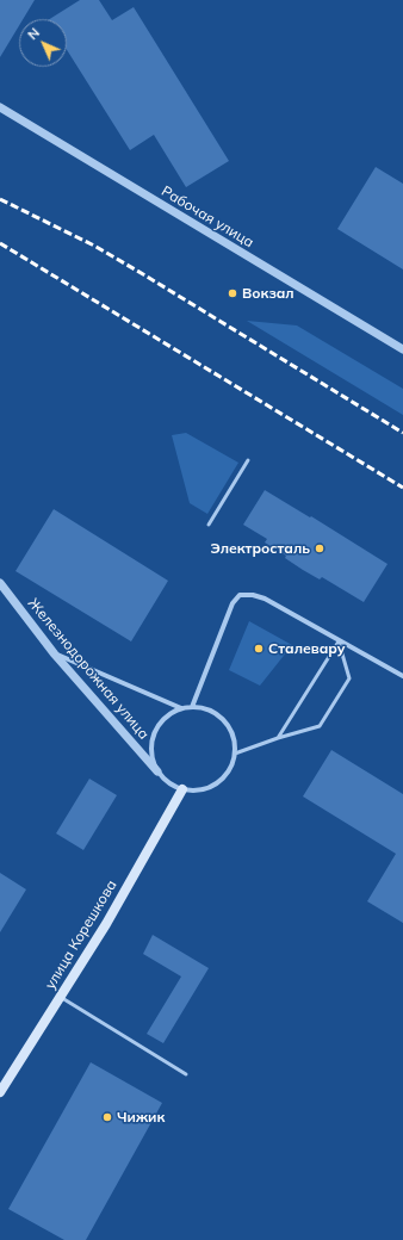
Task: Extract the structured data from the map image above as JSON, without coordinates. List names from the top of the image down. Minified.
{"streets":{"main road":["улица Корешкова"],"street":["Рабочая улица","Железнодорожная улица"]},"crossings":[["Железнодорожная улица","улица Корешкова"]],"places":["Вокзал","Электросталь","Сталевару","Чижик"],"north":"top left"}
